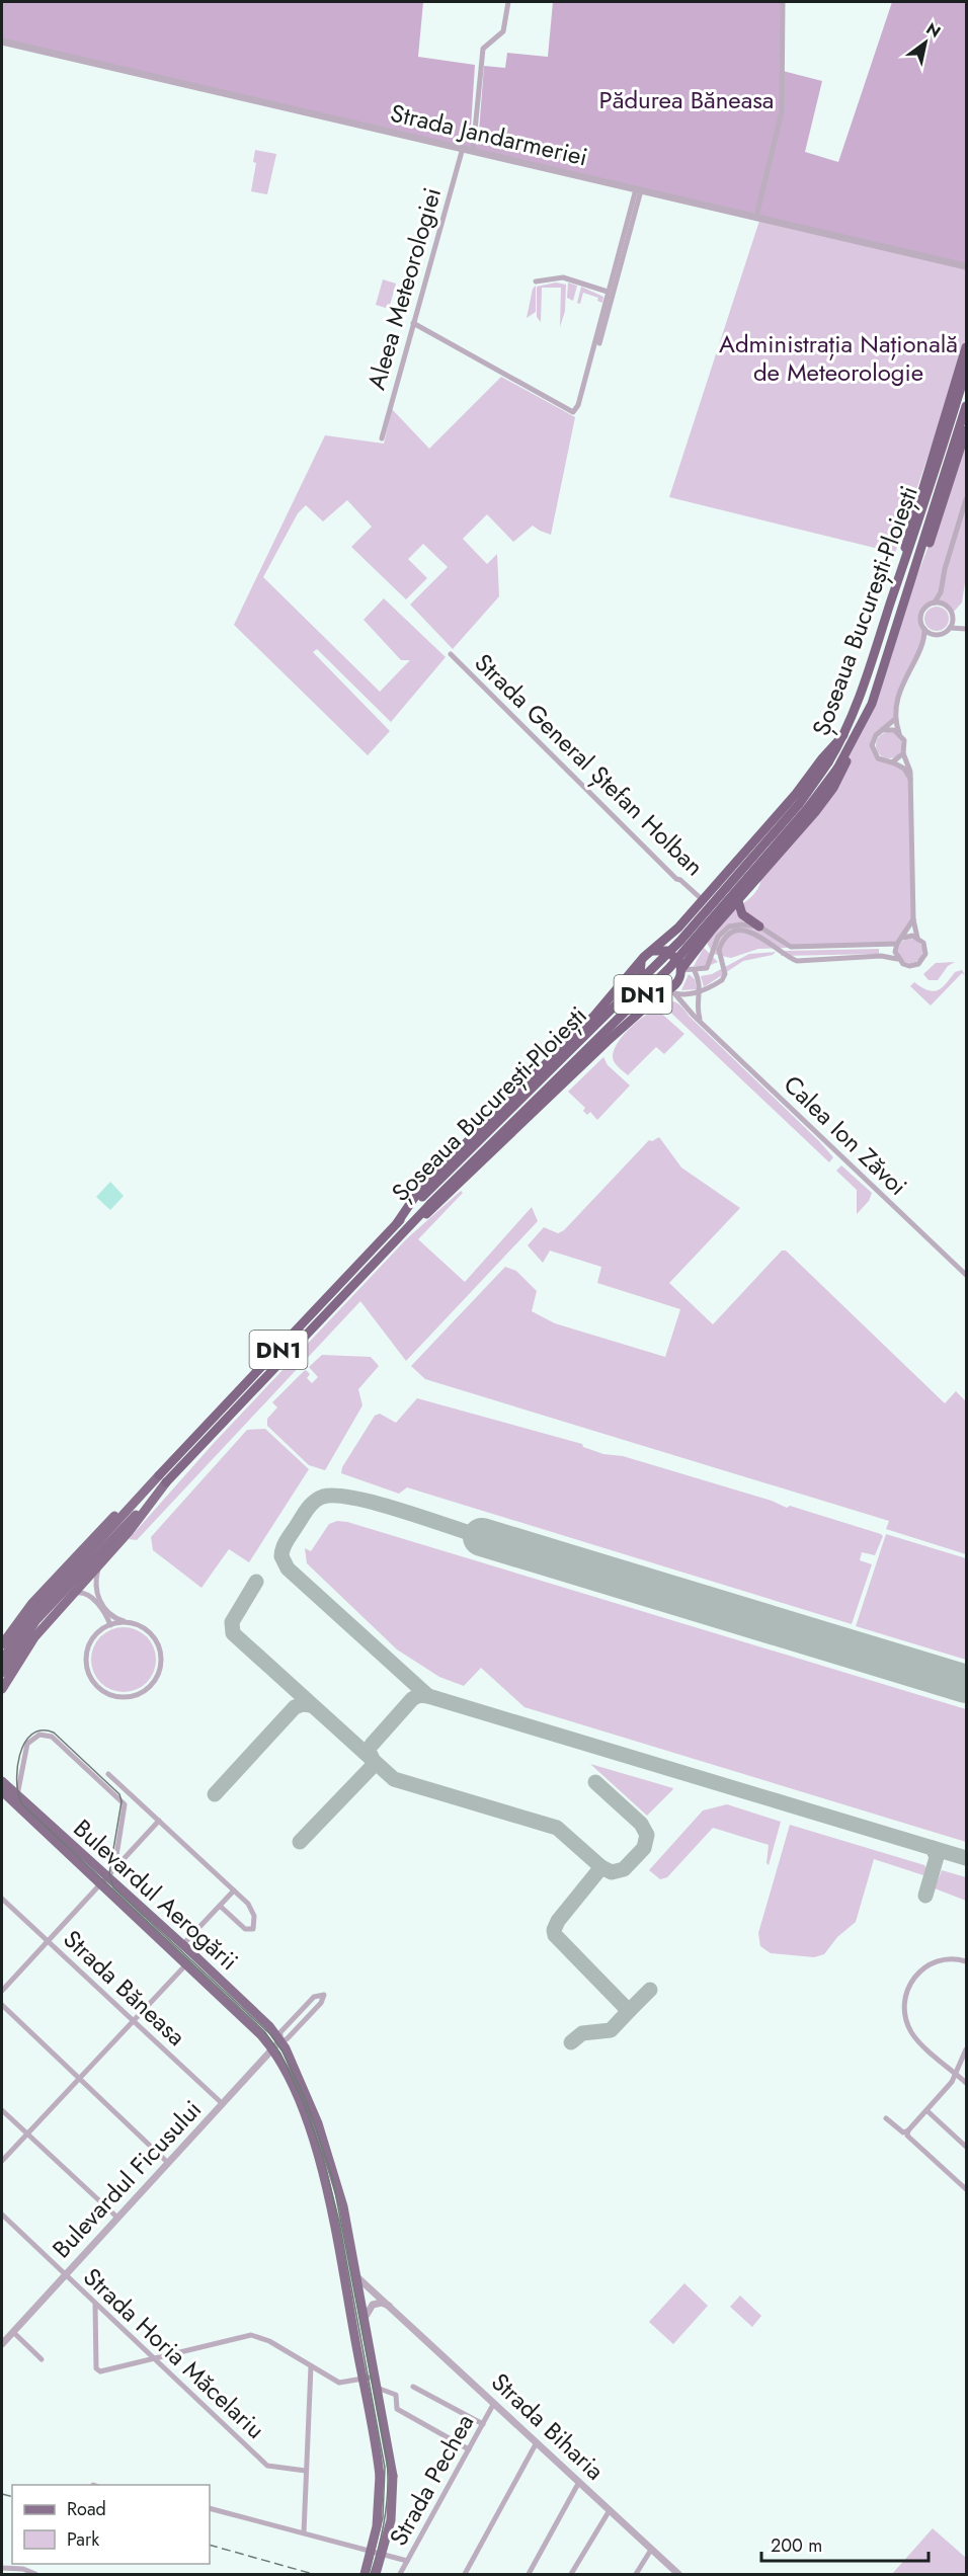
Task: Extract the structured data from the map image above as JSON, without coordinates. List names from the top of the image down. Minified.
{"streets":{"highway":["Șoseaua București-Ploiești","DN1"],"main road":["Bulevardul Aerogării"],"street":["Strada Jandarmeriei","Aleea Meteorologiei","Strada General Ștefan Holban","Calea Ion Zăvoi","Strada Băneasa","Bulevardul Ficusului","Strada Horia Măcelariu","Strada Biharia","Strada Pechea"]},"crossings":[["Strada Jandarmeriei","Aleea Meteorologiei"],["Șoseaua București-Ploiești","DN1"],["Strada General Ștefan Holban","DN1"],["DN1","Calea Ion Zăvoi"],["Bulevardul Aerogării","Bulevardul Ficusului"],["Bulevardul Aerogării","Strada Biharia"],["Strada Băneasa","Bulevardul Ficusului"],["Bulevardul Ficusului","Strada Horia Măcelariu"],["Strada Biharia","Strada Pechea"]],"parks":["Pădurea Băneasa","Administrația Națională de Meteorologie"],"legend":["Road","Park"],"scale_bar":"200 m","north":"top right"}
